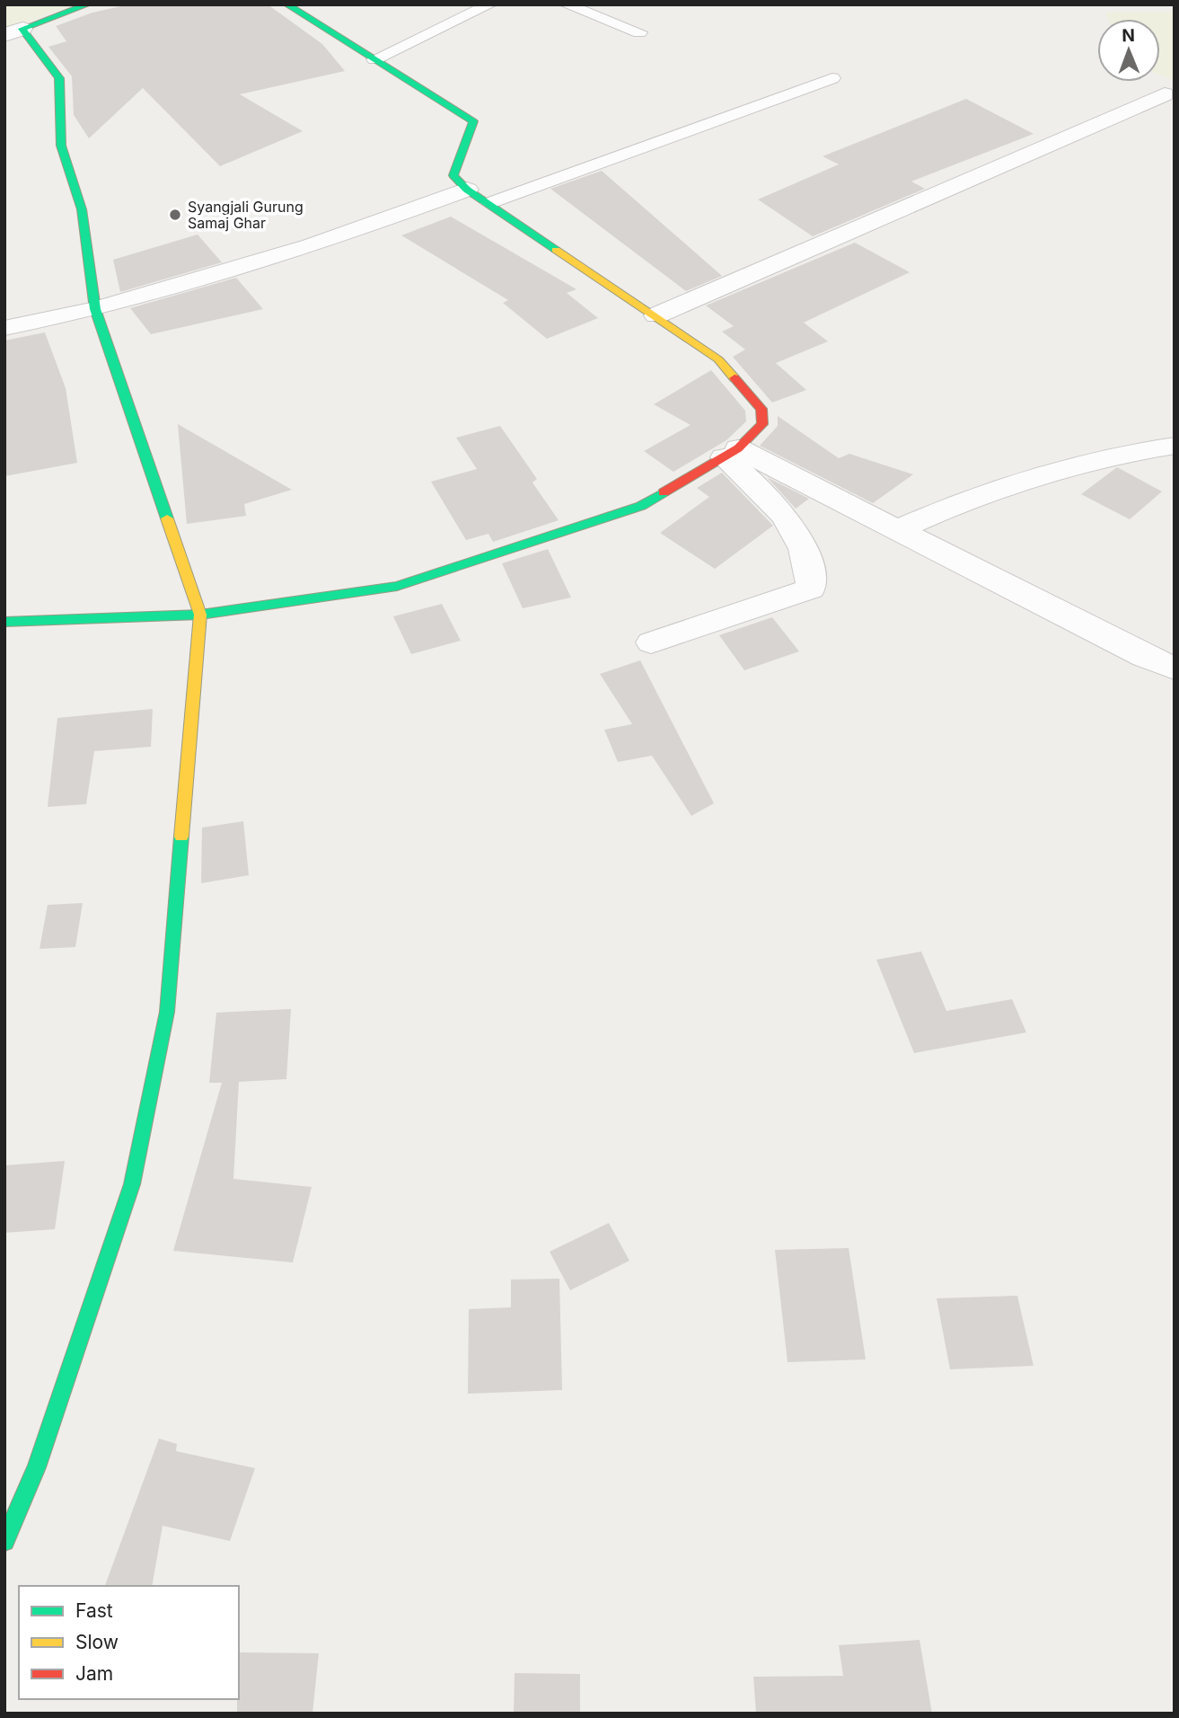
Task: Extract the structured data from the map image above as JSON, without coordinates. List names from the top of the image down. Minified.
{"places":["Syangjali Gurung Samaj Ghar"],"legend":["Fast","Slow","Jam"],"north":"top"}
